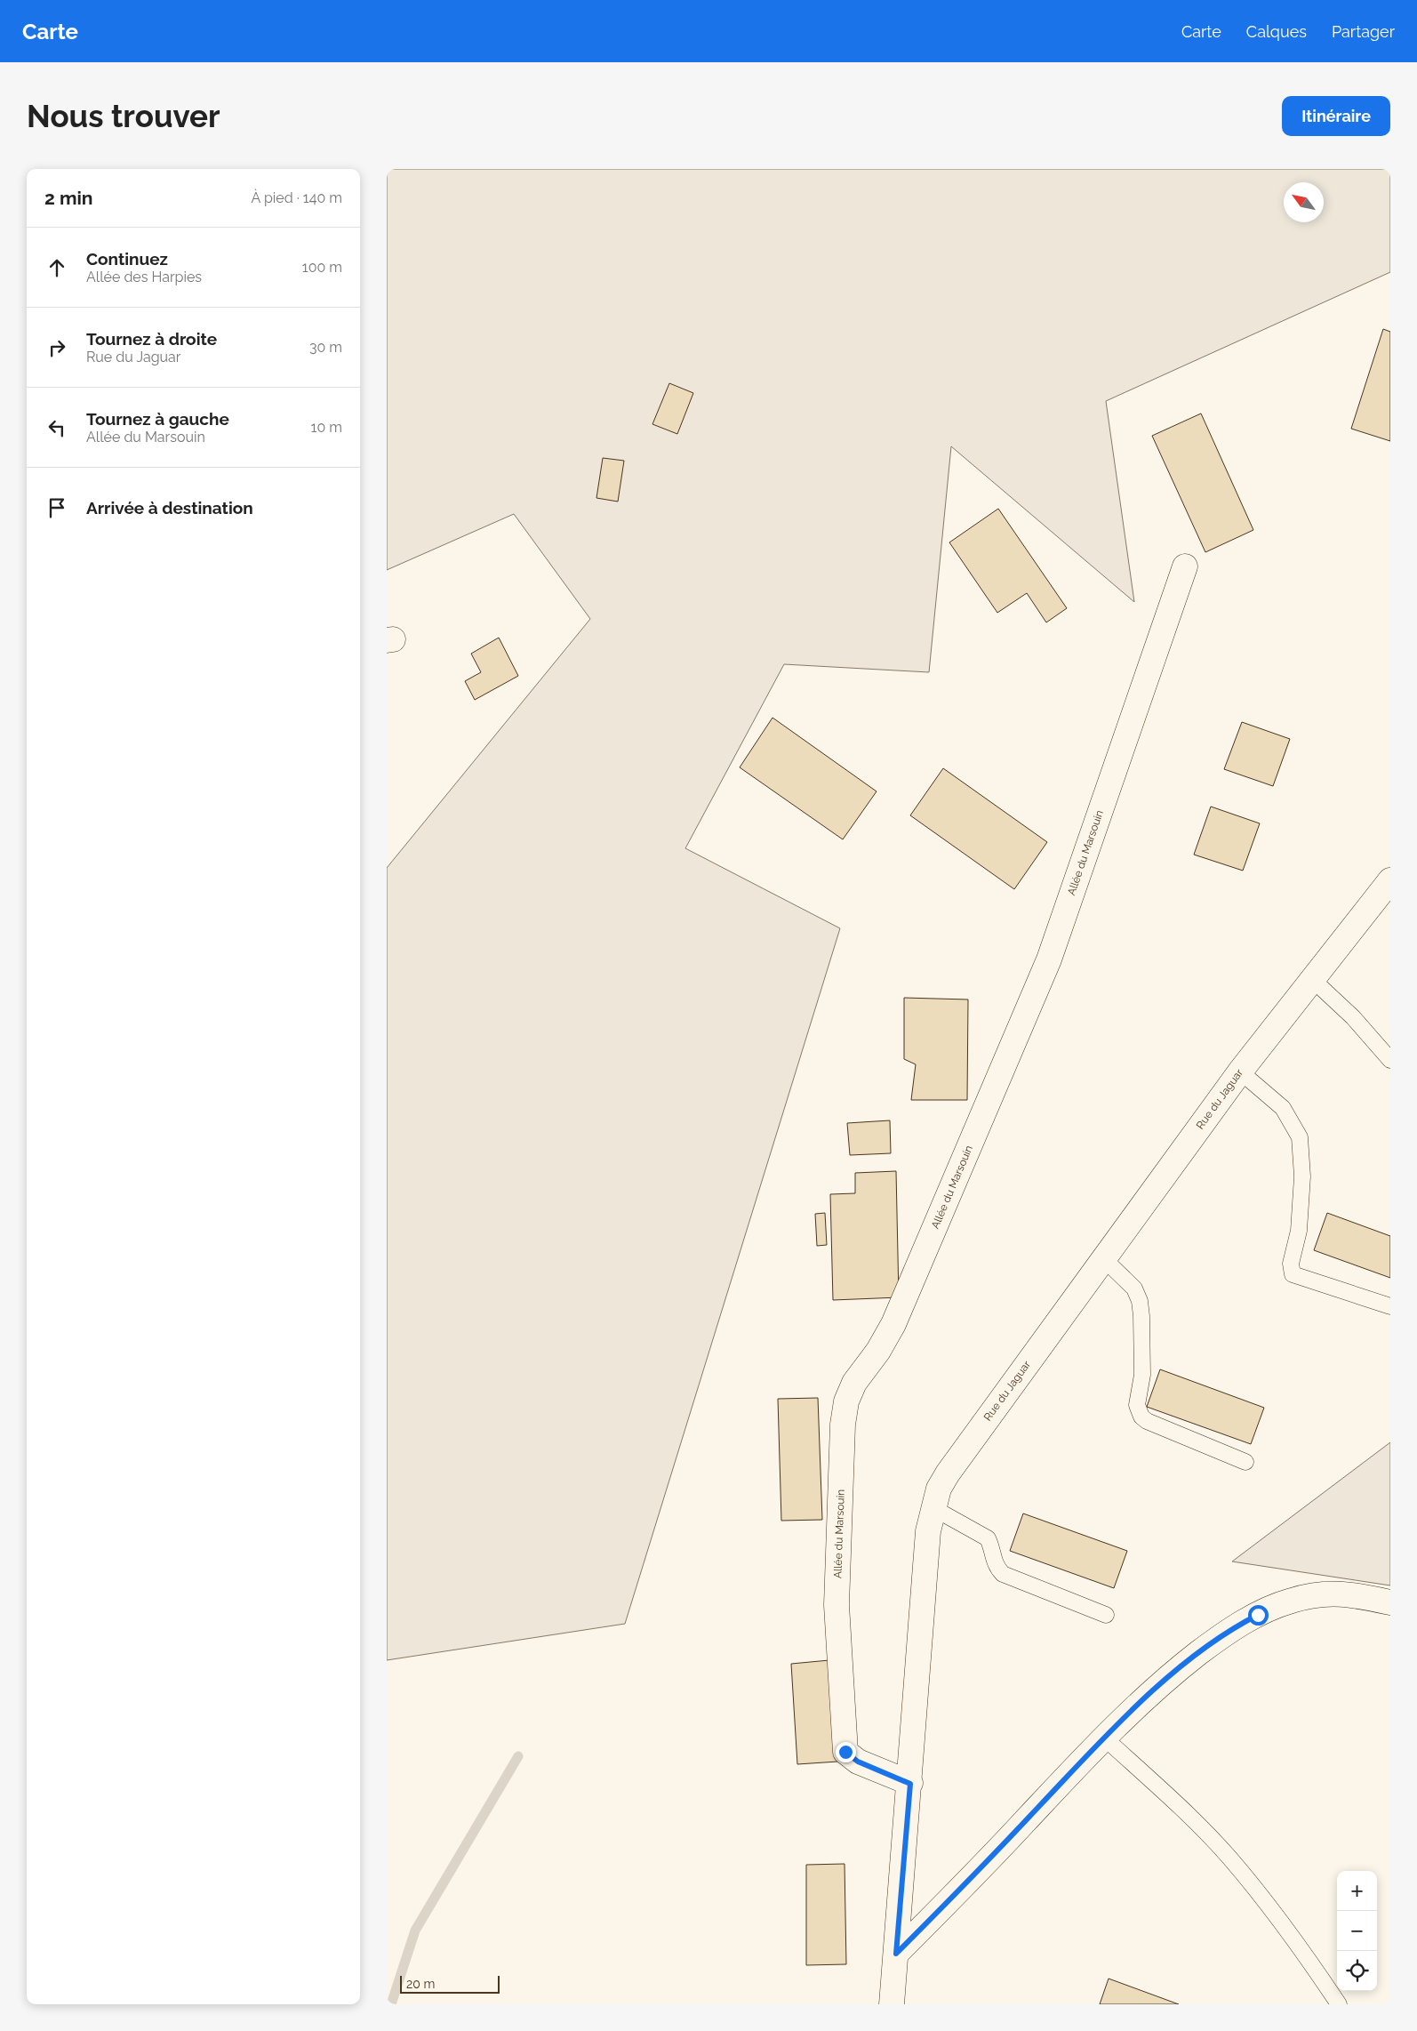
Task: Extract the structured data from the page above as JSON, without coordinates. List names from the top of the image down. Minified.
{"streets":{"street":["Allée du Marsouin","Rue du Jaguar"]},"crossings":[["Allée du Marsouin","Rue du Jaguar"]],"scale_bar":"20 m","north":"top left","page":{"header":"Carte","nav":["Carte","Calques","Partager"],"buttons":"Itinéraire","title":"Nous trouver","heading":["2 min","À pied · 140 m"],"list":[["Continuez","Allée des Harpies","100 m"],["Tournez à droite","Rue du Jaguar","30 m"],["Tournez à gauche","Allée du Marsouin","10 m"],"Arrivée à destination"],"map_buttons":["+","−"],"scale":"20 m"}}
